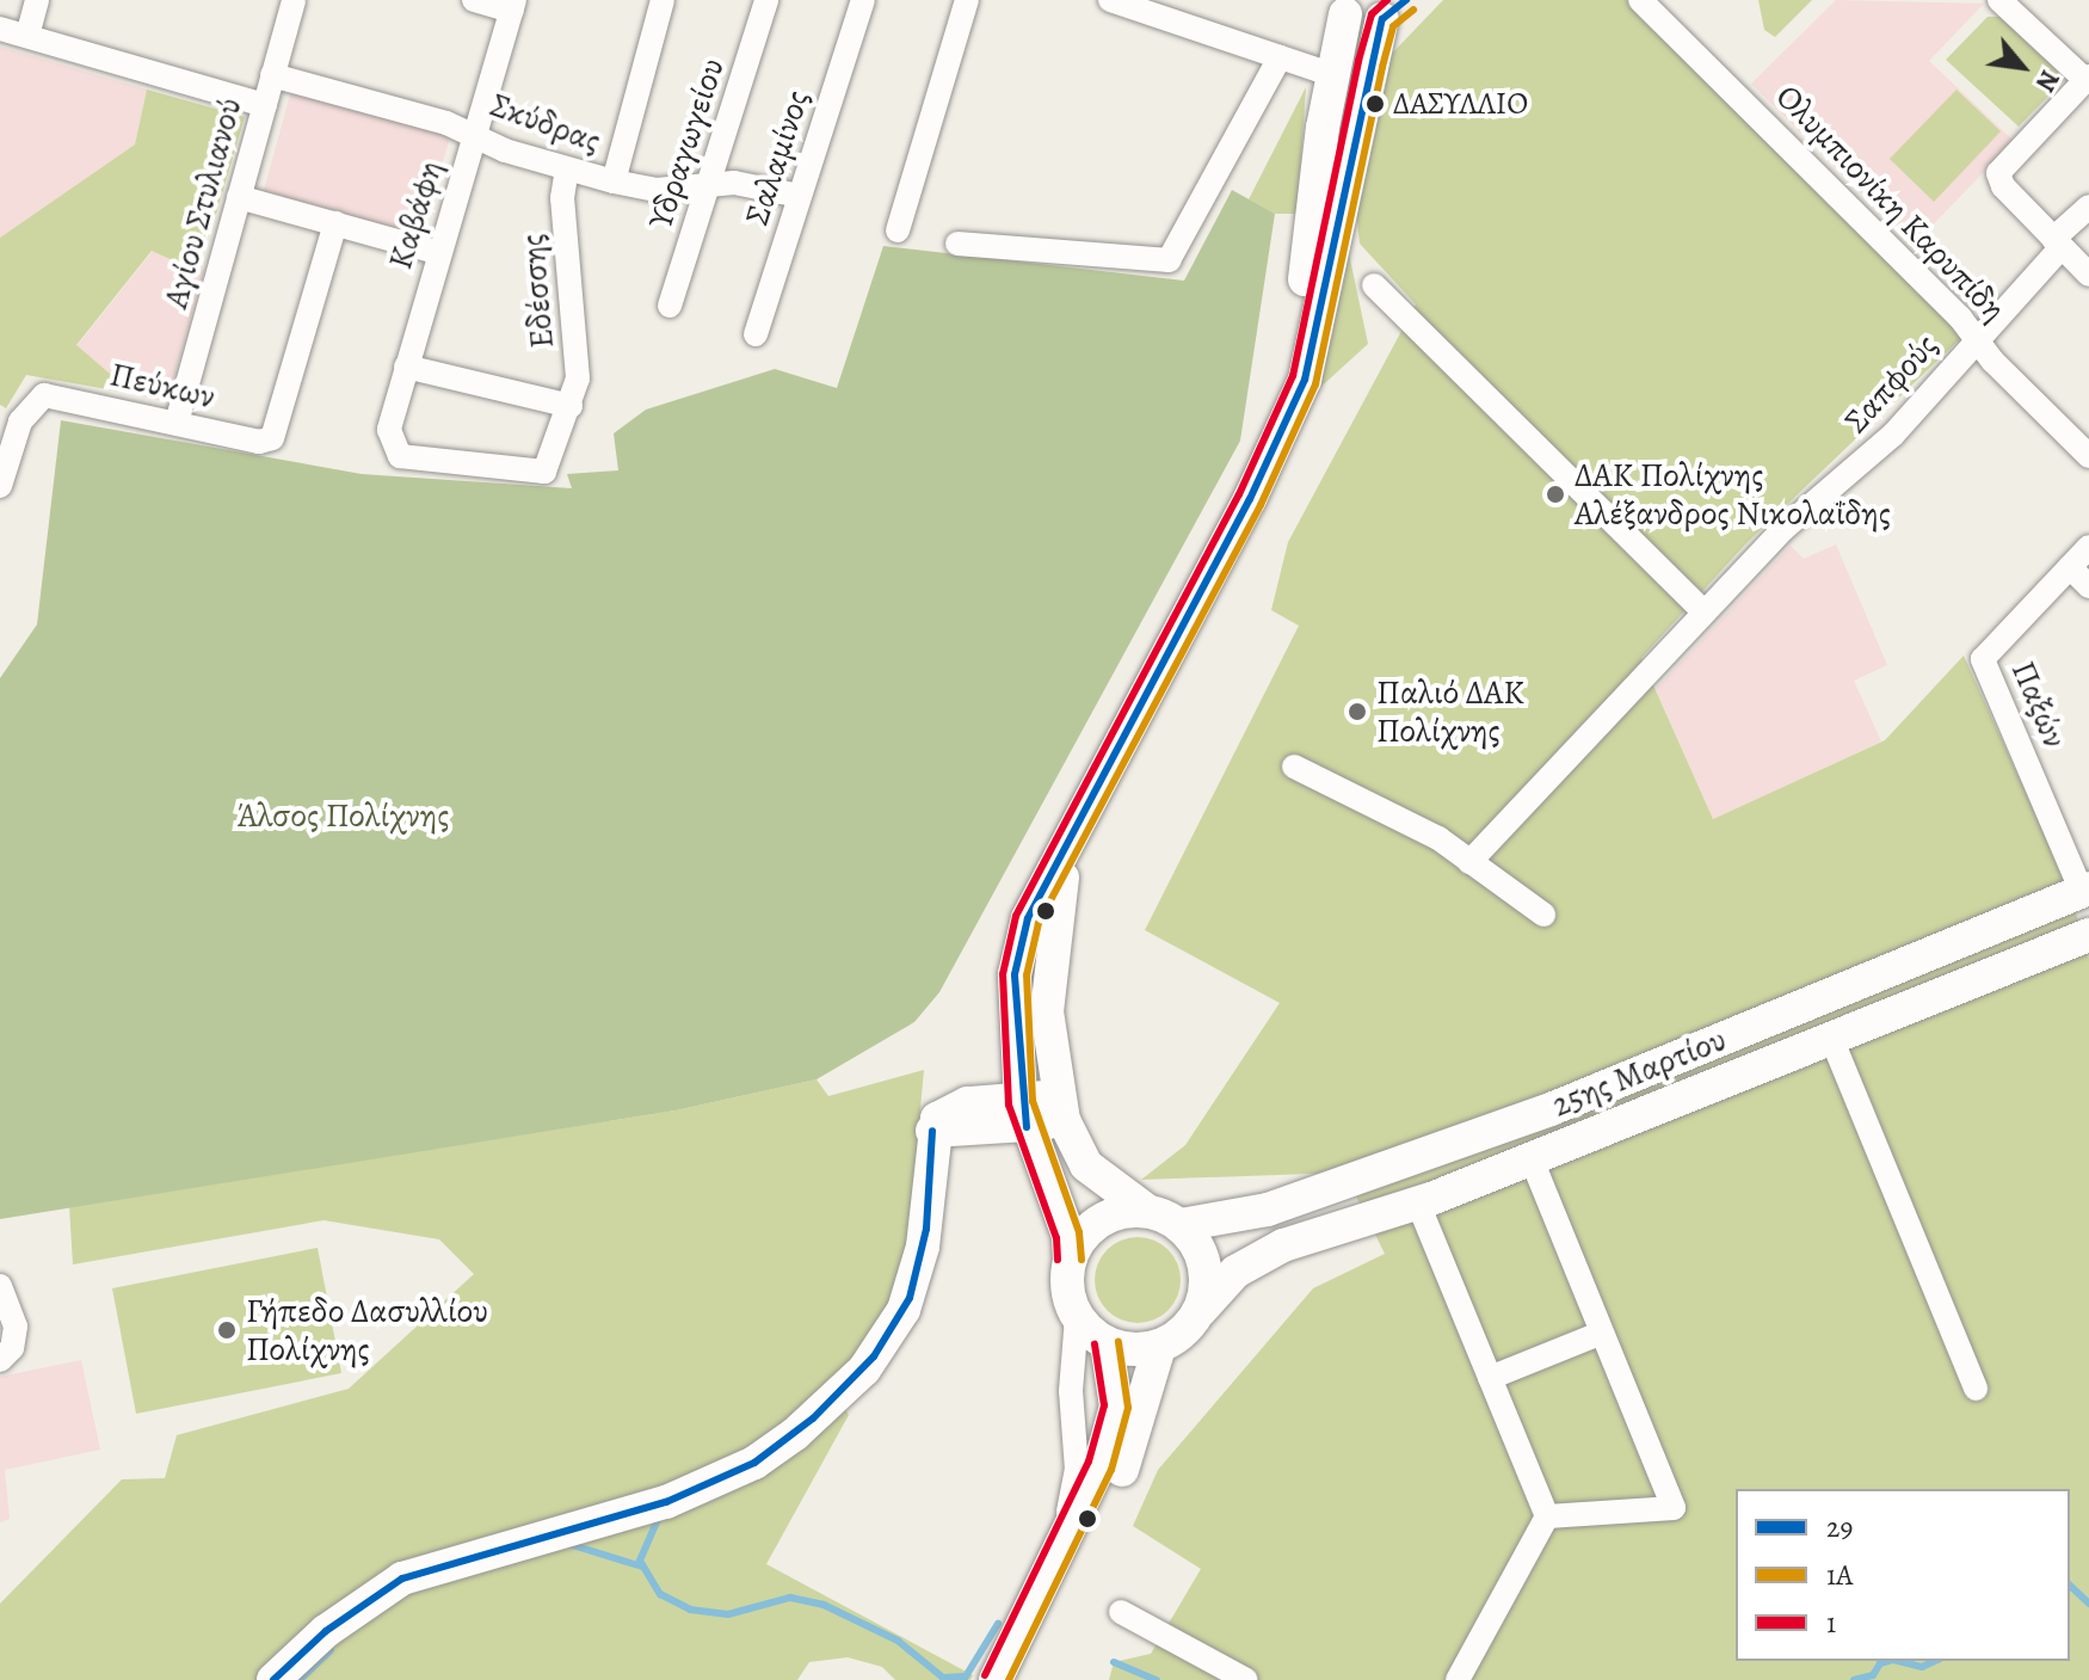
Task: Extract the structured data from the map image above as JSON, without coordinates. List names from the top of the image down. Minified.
{"streets":{"street":["Σκύδρας","Υδραγωγείου","Σαλαμίνος","Αγίου Στυλιανού","Ολυμπιονίκη Καρυπίδη","Καβάφη","Εδέσσης","Σαπφούς","Πεύκων","Παξών","25ης Μαρτίου"]},"crossings":[["Σκύδρας","Υδραγωγείου"],["Σκύδρας","Σαλαμίνος"],["Σκύδρας","Αγίου Στυλιανού"],["Σκύδρας","Καβάφη"],["Σκύδρας","Εδέσσης"],["Αγίου Στυλιανού","Πεύκων"],["Ολυμπιονίκη Καρυπίδη","Σαπφούς"],["Καβάφη","Εδέσσης"],["Παξών","25ης Μαρτίου"]],"parks":["Άλσος Πολίχνης"],"places":["ΔΑΣΥΛΛΙΟ","ΔΑΚ Πολίχνης Αλέξανδρος Νικολαΐδης","Παλιό ΔΑΚ Πολίχνης","Γήπεδο Δασυλλίου Πολίχνης"],"lines":["transit line 29","transit line 1","transit line 1Α"],"legend":["29","1Α","1"],"north":"bottom right"}
